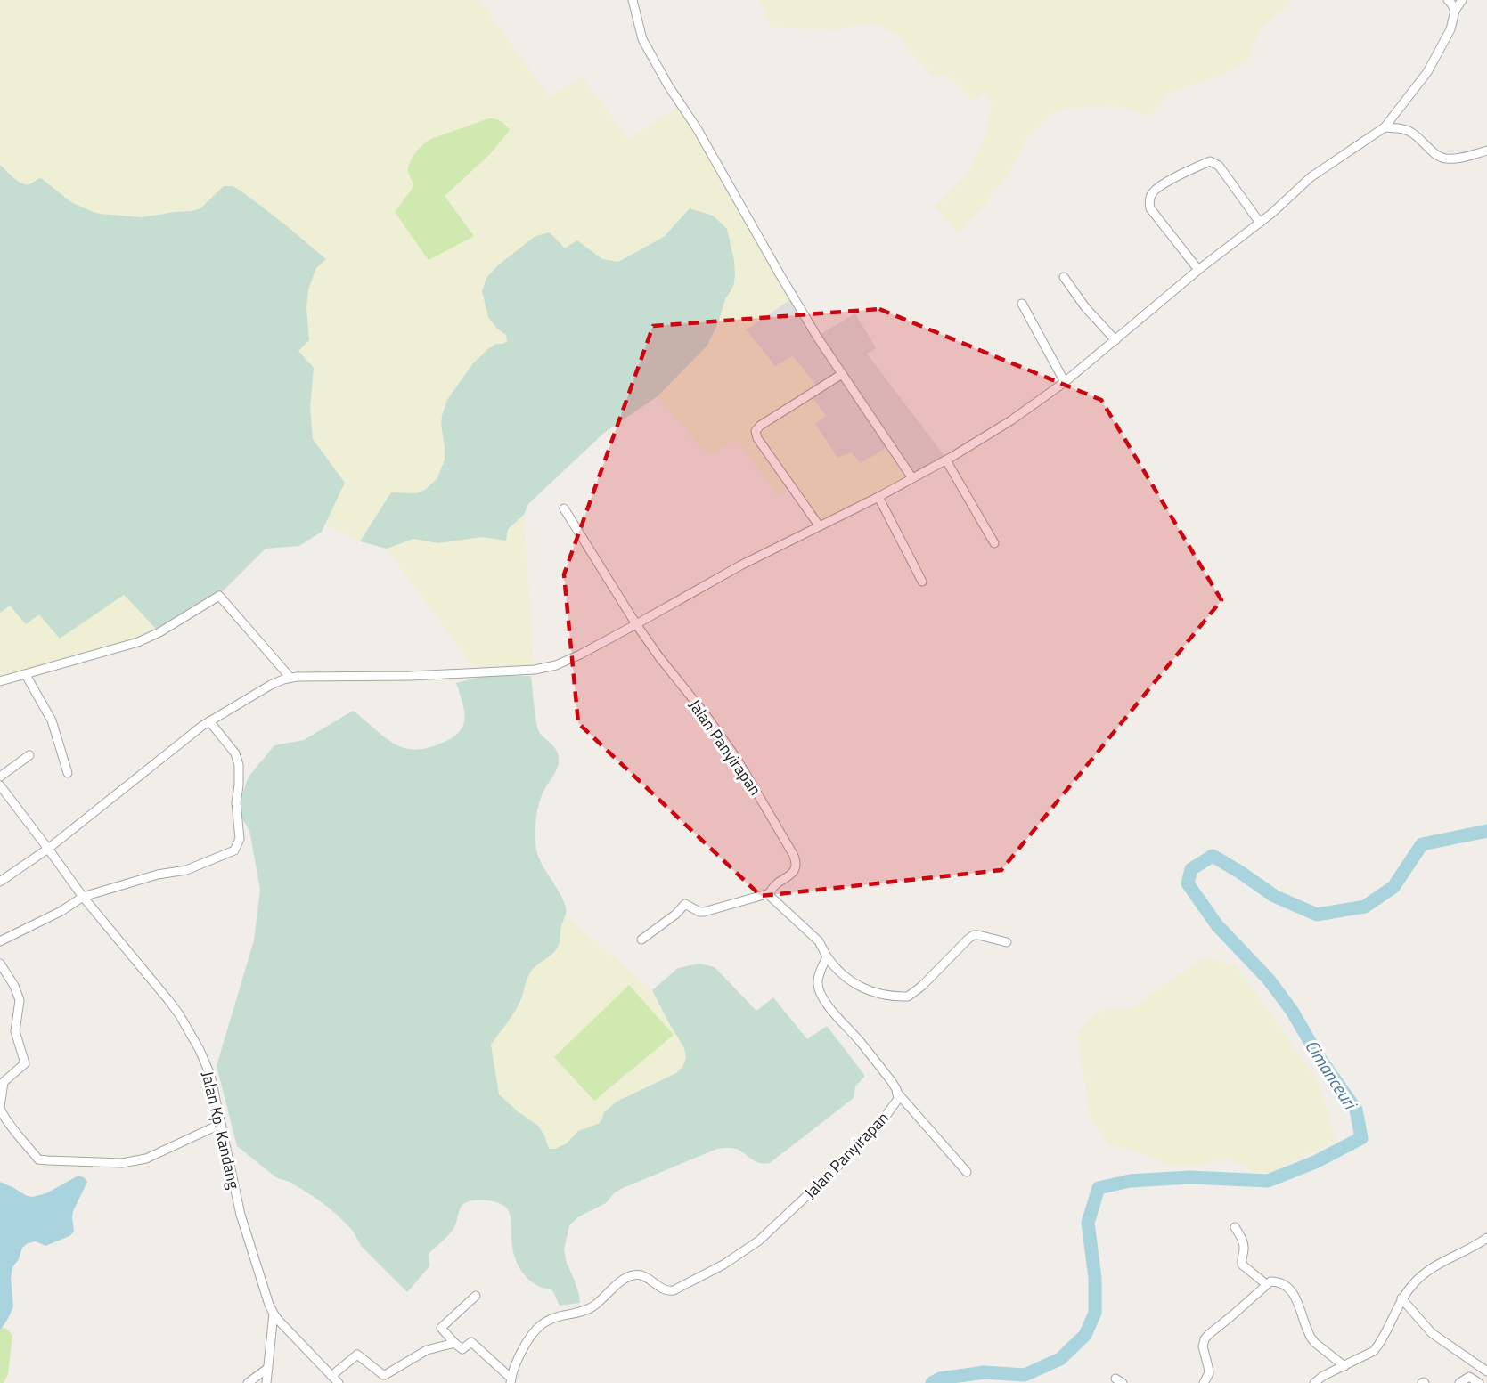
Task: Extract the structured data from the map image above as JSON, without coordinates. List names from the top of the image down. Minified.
{"streets":{"street":["Jalan Panyirapan","Jalan Kp. Kandang"]},"water":["Cimanceuri"]}
